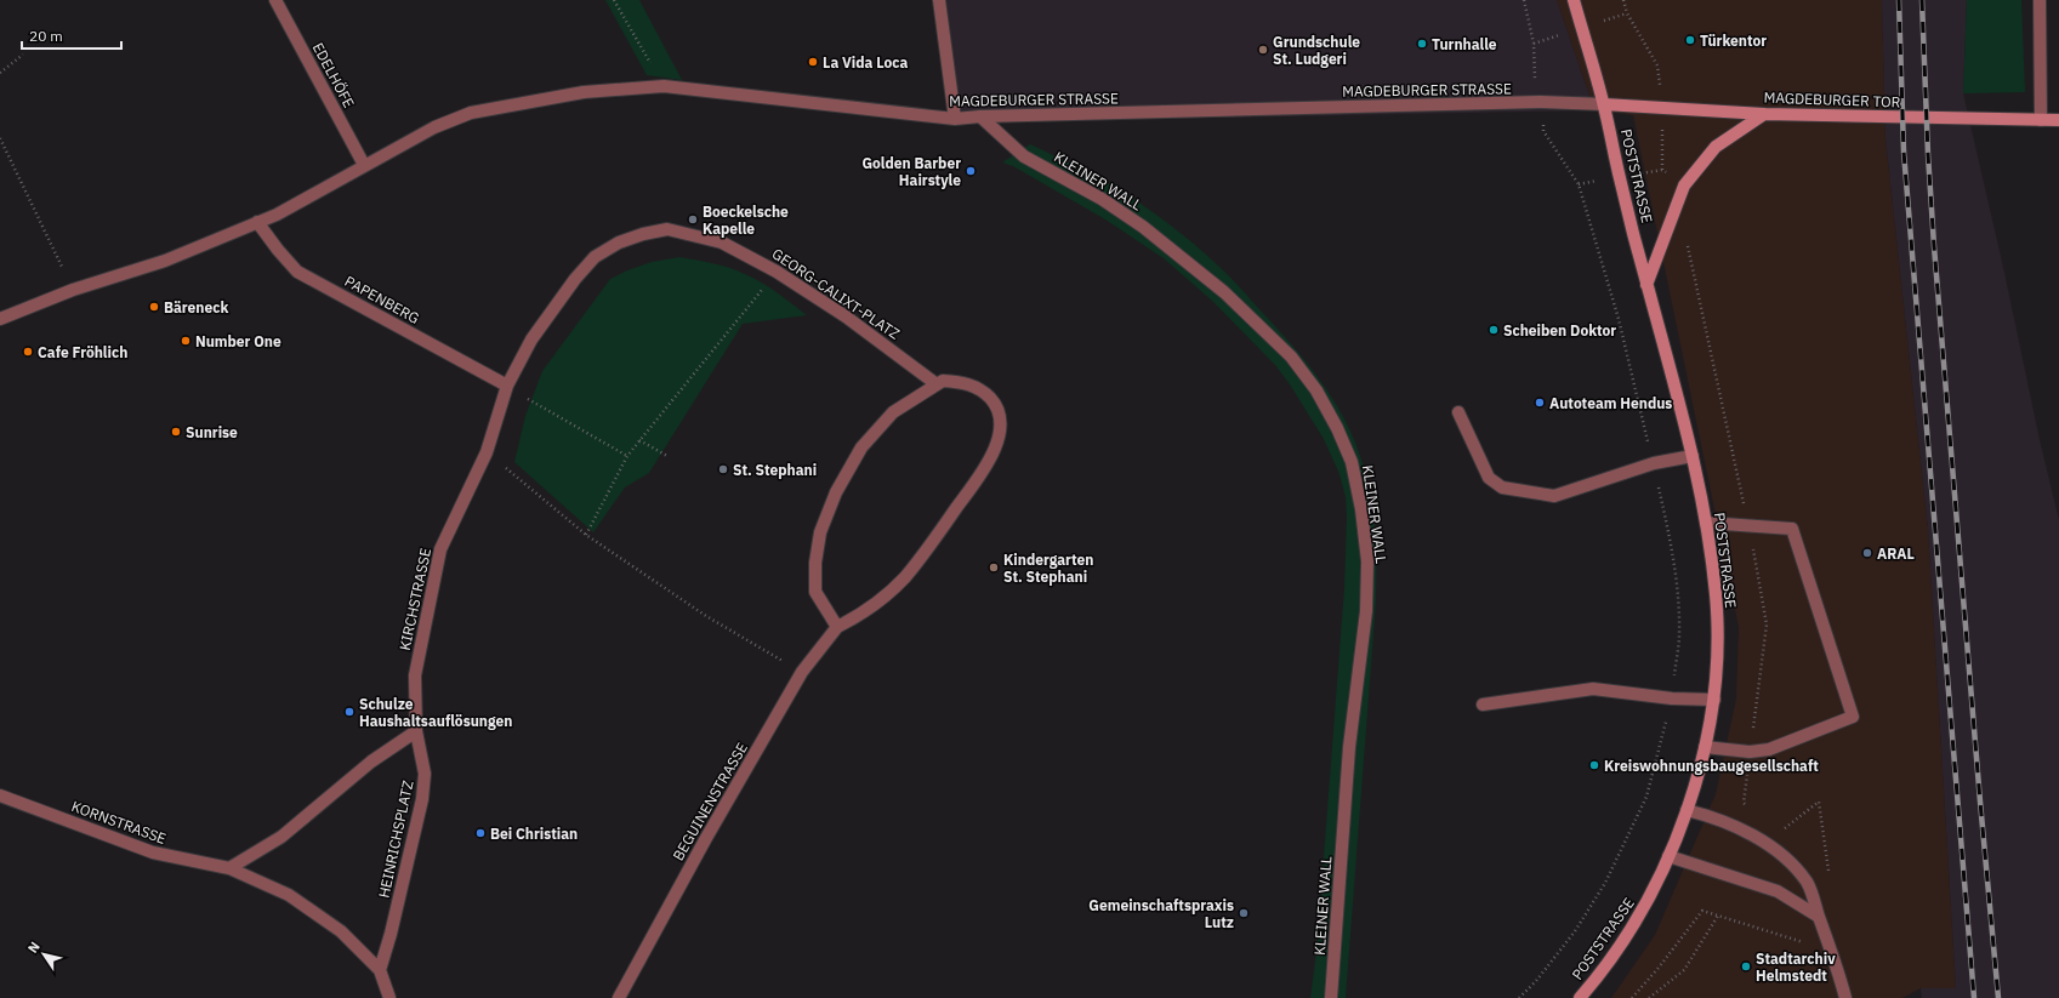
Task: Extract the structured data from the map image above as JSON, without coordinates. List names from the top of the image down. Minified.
{"streets":{"main road":["MAGDEBURGER TOR","POSTSTRASSE"],"street":["EDELHÖFE","MAGDEBURGER STRASSE","KLEINER WALL","GEORG-CALIXT-PLATZ","PAPENBERG","KIRCHSTRASSE","BEGUINENSTRASSE","KORNSTRASSE","HEINRICHSPLATZ"]},"crossings":[["EDELHÖFE","MAGDEBURGER STRASSE"],["MAGDEBURGER STRASSE","MAGDEBURGER TOR"],["MAGDEBURGER STRASSE","POSTSTRASSE"],["MAGDEBURGER STRASSE","KLEINER WALL"],["MAGDEBURGER TOR","POSTSTRASSE"],["GEORG-CALIXT-PLATZ","PAPENBERG"],["GEORG-CALIXT-PLATZ","KIRCHSTRASSE"],["GEORG-CALIXT-PLATZ","BEGUINENSTRASSE"],["KIRCHSTRASSE","HEINRICHSPLATZ"]],"places":["Türkentor","Turnhalle","Grundschule St. Ludgeri","La Vida Loca","Golden Barber Hairstyle","Boeckelsche Kapelle","Bäreneck","Scheiben Doktor","Number One","Cafe Fröhlich","Autoteam Hendus","Sunrise","St. Stephani","ARAL","Kindergarten St. Stephani","Schulze Haushaltsauflösungen","Kreiswohnungsbaugesellschaft","Bei Christian","Gemeinschaftspraxis Lutz","Stadtarchiv Helmstedt"],"scale_bar":"20 m","north":"top left"}
